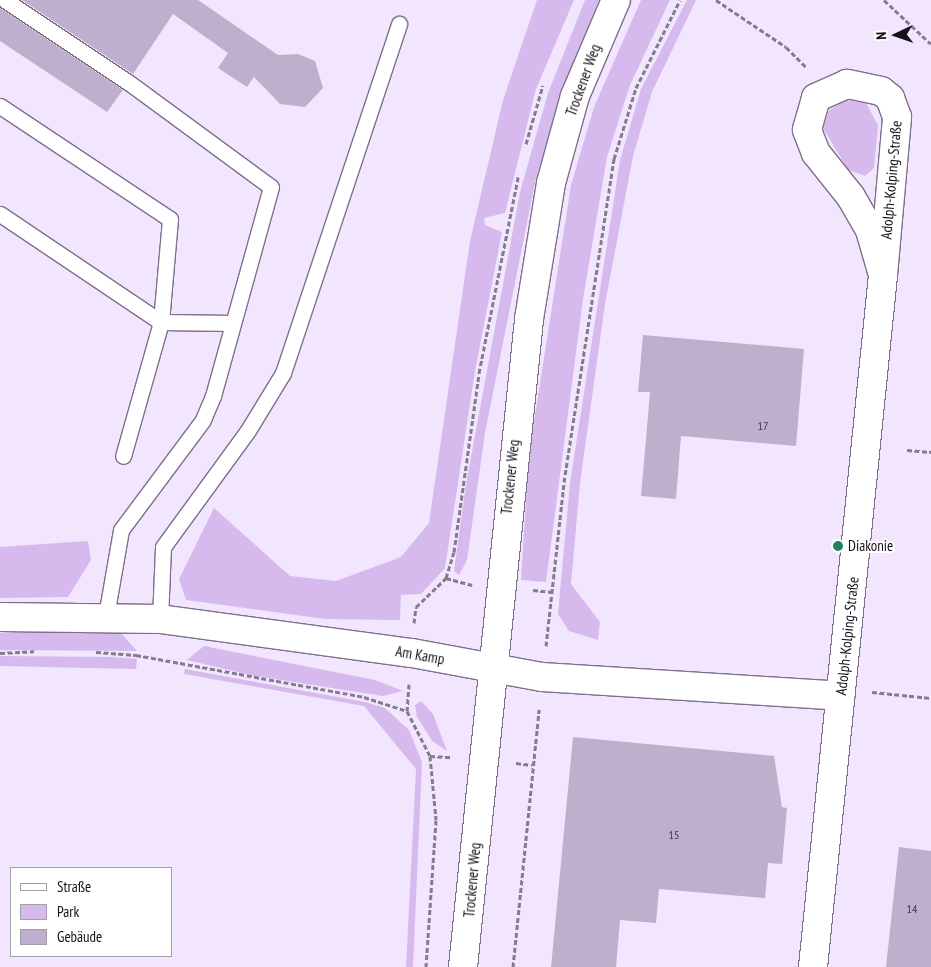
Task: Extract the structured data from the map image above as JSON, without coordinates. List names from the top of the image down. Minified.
{"streets":{"street":["Trockener Weg","Adolph-Kolping-Straße","Am Kamp"]},"crossings":[["Trockener Weg","Am Kamp"],["Adolph-Kolping-Straße","Am Kamp"]],"places":["Diakonie"],"house_numbers":["17","15","14"],"legend":["Straße","Park","Gebäude"],"north":"left"}
